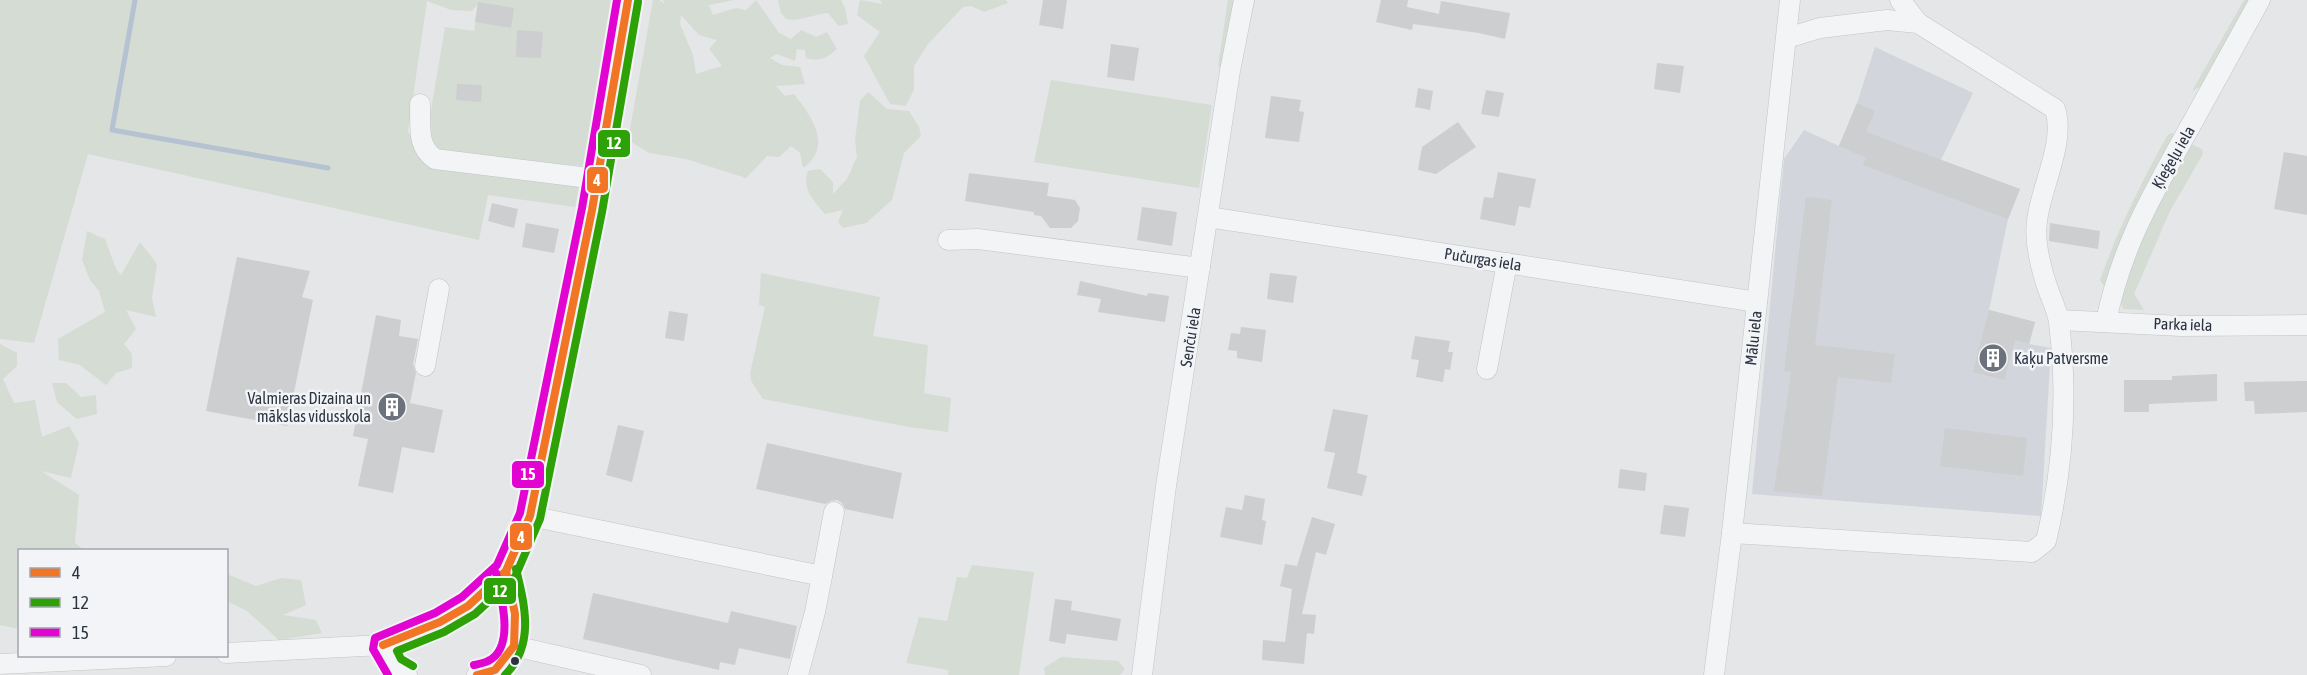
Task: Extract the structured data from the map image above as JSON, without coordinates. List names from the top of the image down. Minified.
{"streets":{"street":["Ķieģeļu iela","Pučurgas iela","Parka iela","Senču iela","Mālu iela"]},"crossings":[["Ķieģeļu iela","Parka iela"],["Pučurgas iela","Senču iela"],["Pučurgas iela","Mālu iela"]],"places":{"building":["Kaķu Patversme","Valmieras Dizaina un mākslas vidusskola"]},"lines":["transit line 4","transit line 15","transit line 12"],"legend":["4","12","15"]}
